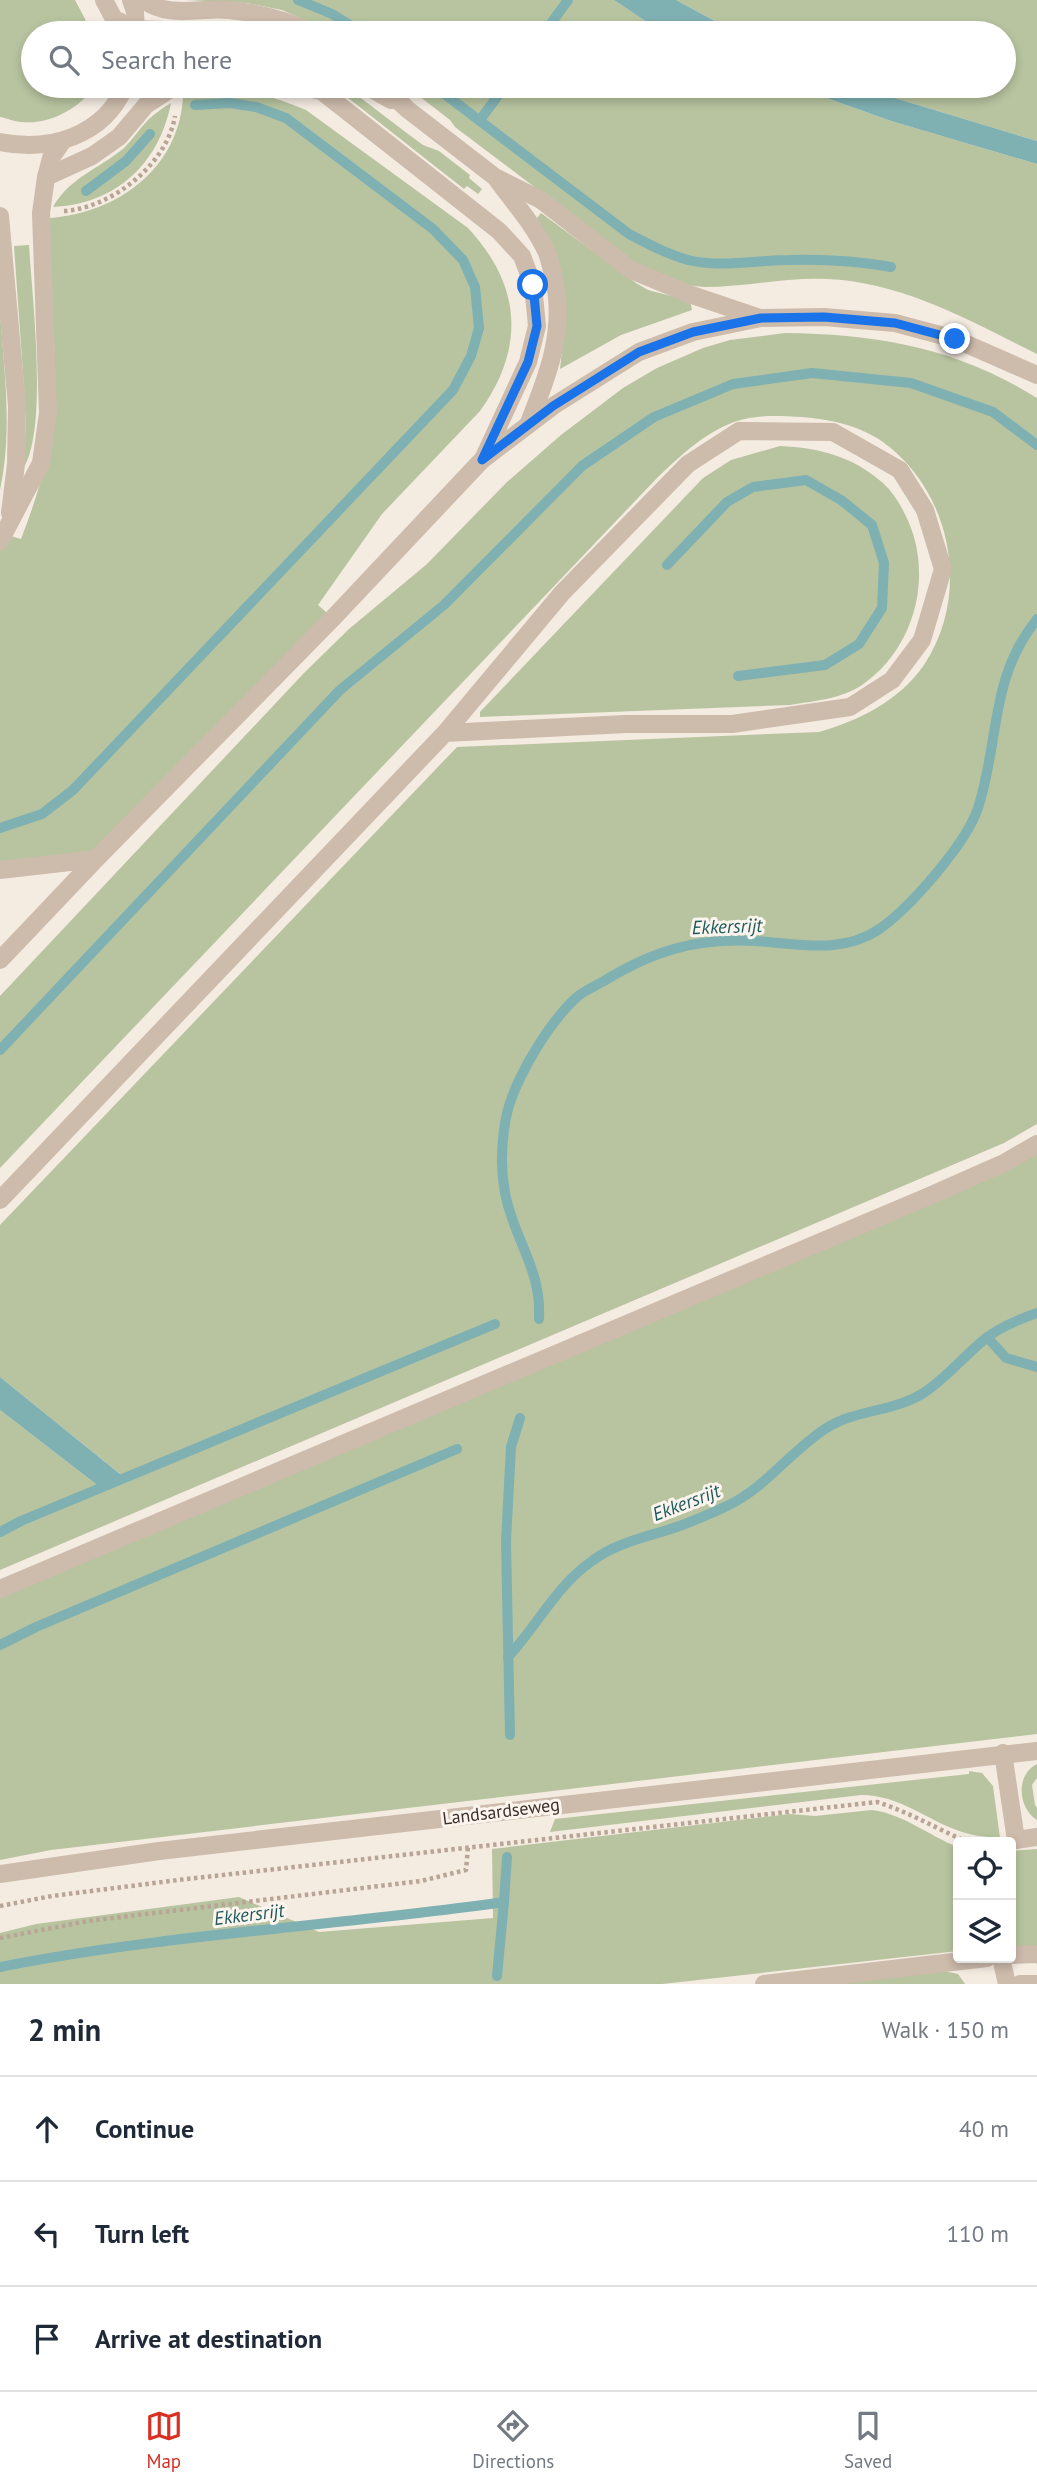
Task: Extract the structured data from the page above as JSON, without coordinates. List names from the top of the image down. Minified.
{"streets":{"street":["Landsardseweg"]},"water":["Ekkersrijt"],"page":{"search":"Search here","heading":["2 min","Walk · 150 m"],"list":[["Continue","40 m"],["Turn left","110 m"],"Arrive at destination"],"nav":["Map","Directions","Saved"]}}
